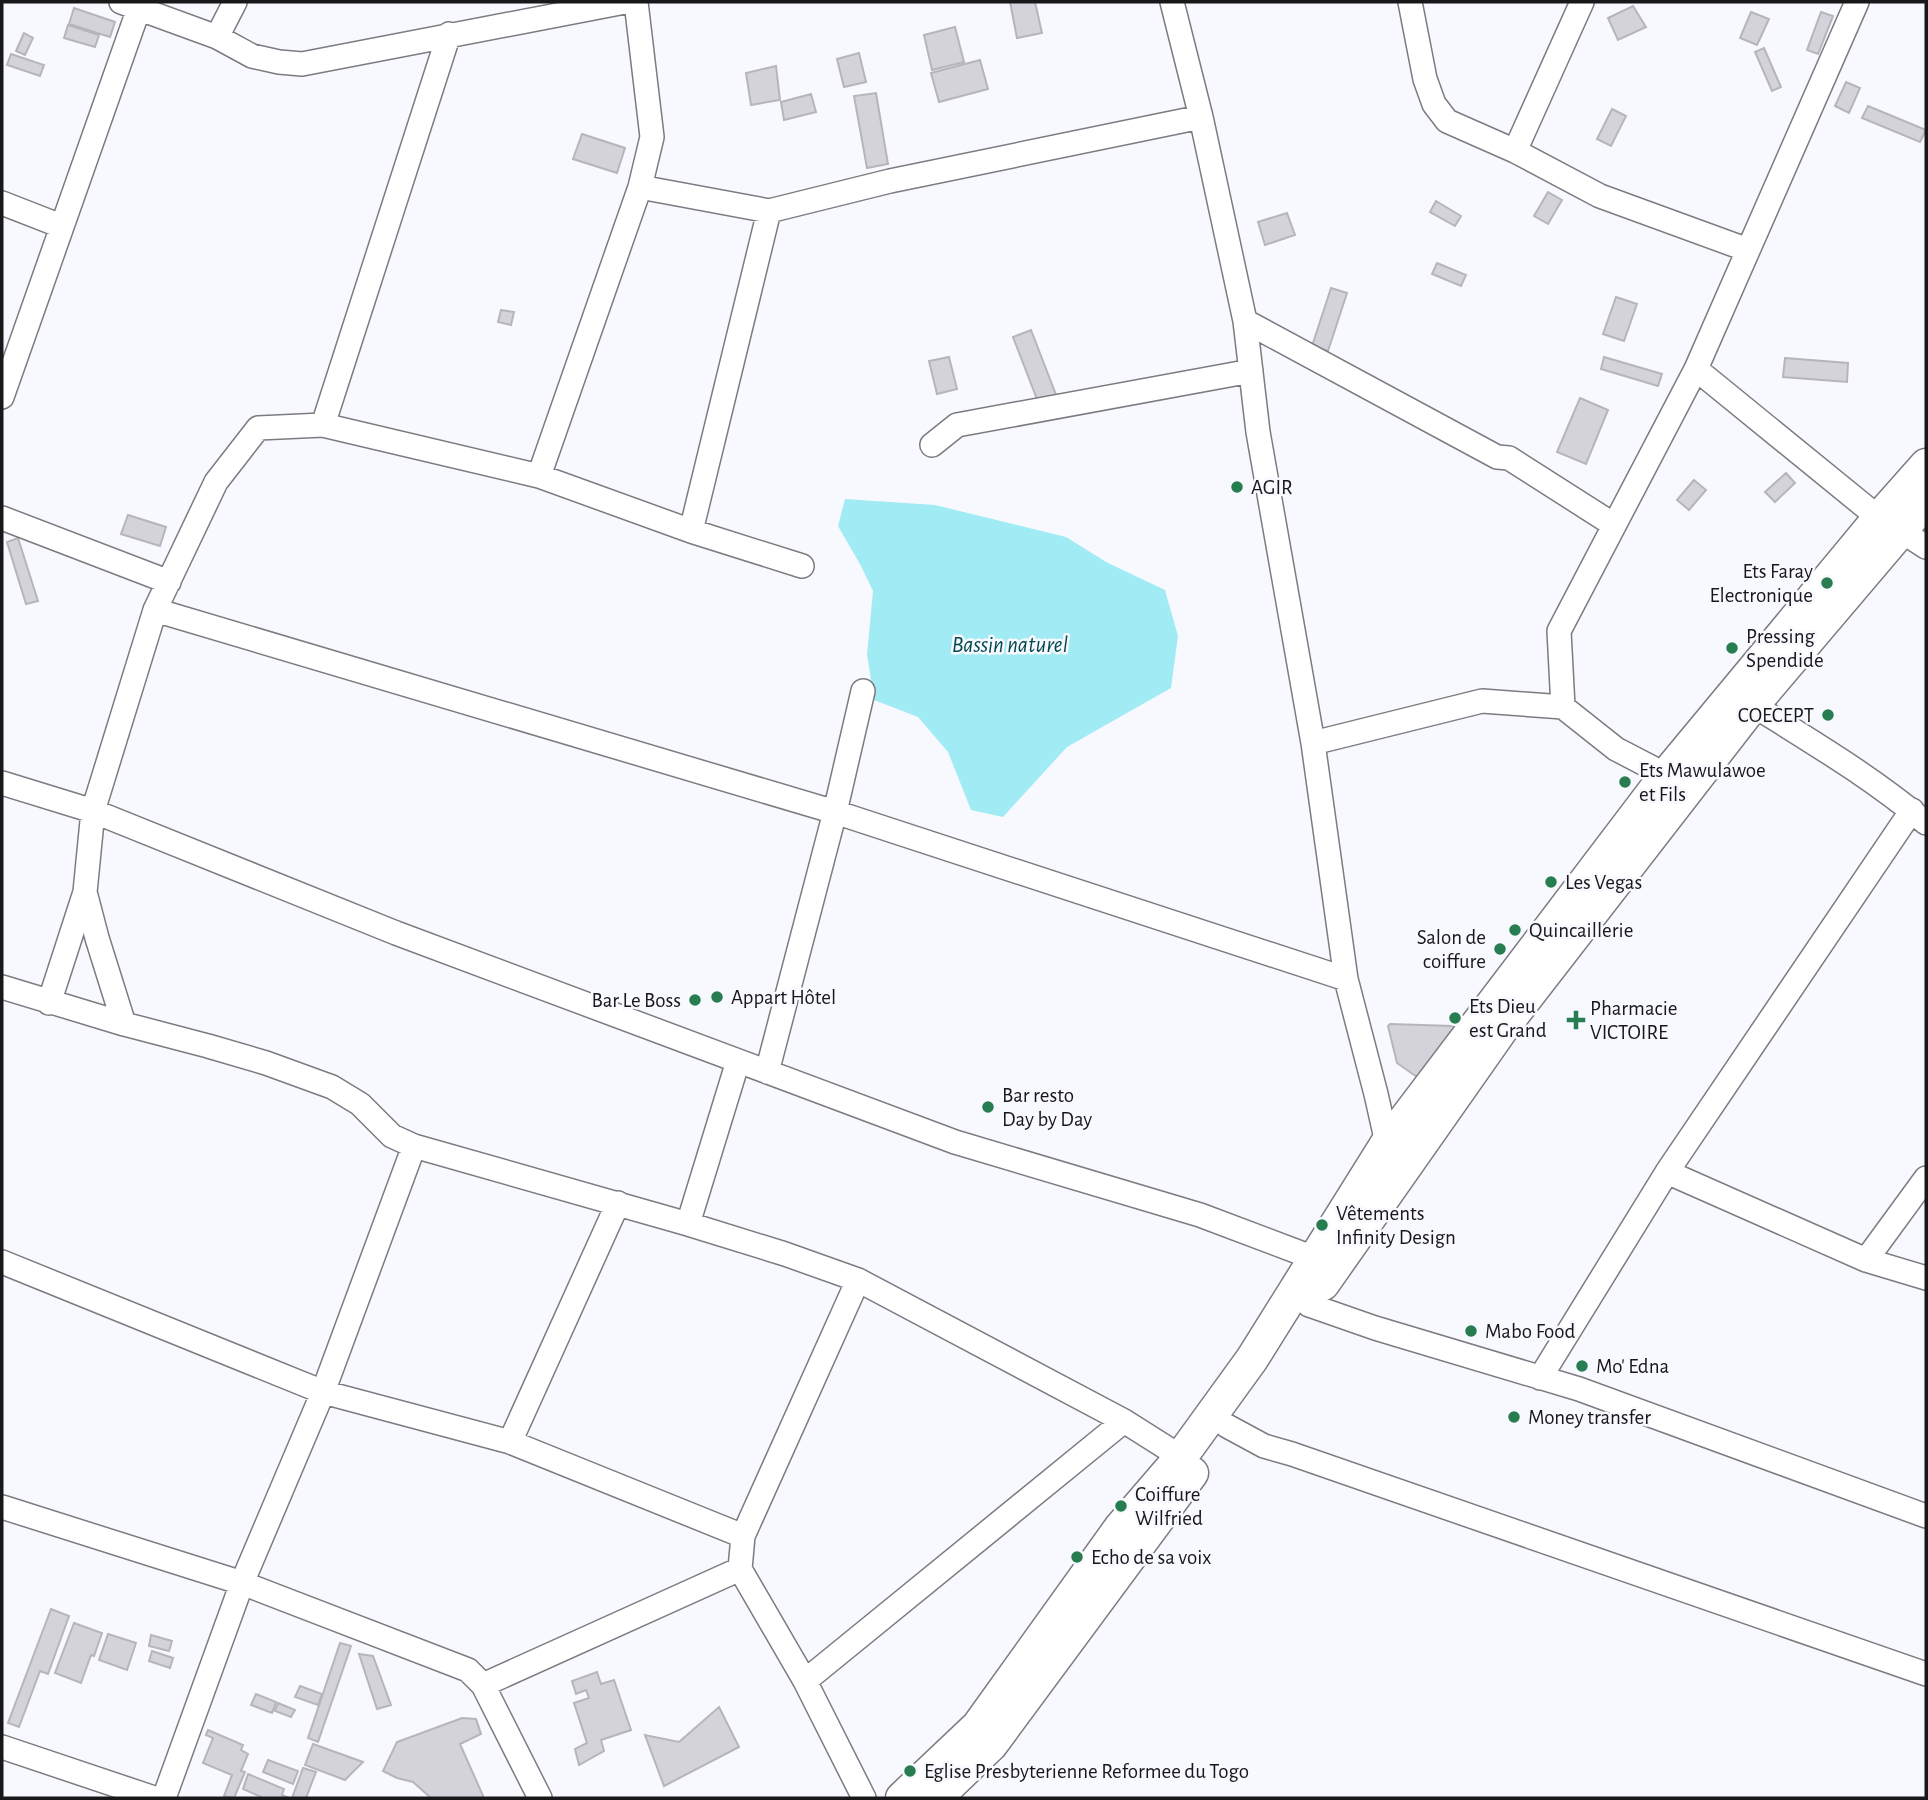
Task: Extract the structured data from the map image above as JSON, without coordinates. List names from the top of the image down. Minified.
{"water":["Bassin naturel"],"places":{"other":["AGIR","Ets Faray Electronique","Pressing Spendide","COECEPT","Ets Mawulawoe et Fils","Les Vegas","Quincaillerie","Salon de coiffure","Appart Hôtel","Bar Le Boss","Ets Dieu est Grand","Bar resto Day by Day","Vêtements Infinity Design","Mabo Food","Mo' Edna","Money transfer","Coiffure Wilfried","Echo de sa voix","Eglise Presbyterienne Reformee du Togo"],"health":["Pharmacie VICTOIRE"]}}
